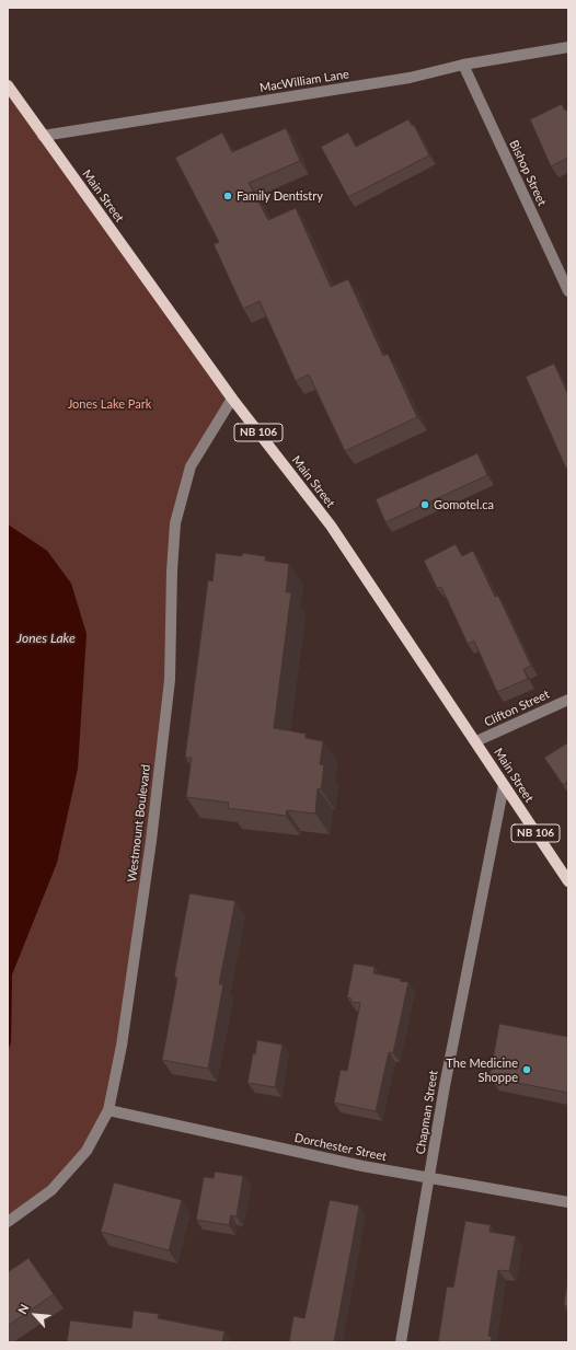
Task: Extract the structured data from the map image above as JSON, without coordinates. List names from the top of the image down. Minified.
{"streets":{"main road":["Main Street","NB 106"],"street":["MacWilliam Lane","Bishop Street","Clifton Street","Westmount Boulevard","Chapman Street","Dorchester Street"]},"crossings":[["MacWilliam Lane","Bishop Street"],["MacWilliam Lane","Main Street"],["Main Street","Clifton Street"],["Main Street","Westmount Boulevard"],["Main Street","Chapman Street"],["Westmount Boulevard","Dorchester Street"],["Chapman Street","Dorchester Street"]],"water":["Jones Lake"],"parks":["Jones Lake Park"],"places":["Family Dentistry","Gomotel.ca","The Medicine Shoppe"],"north":"top left"}
